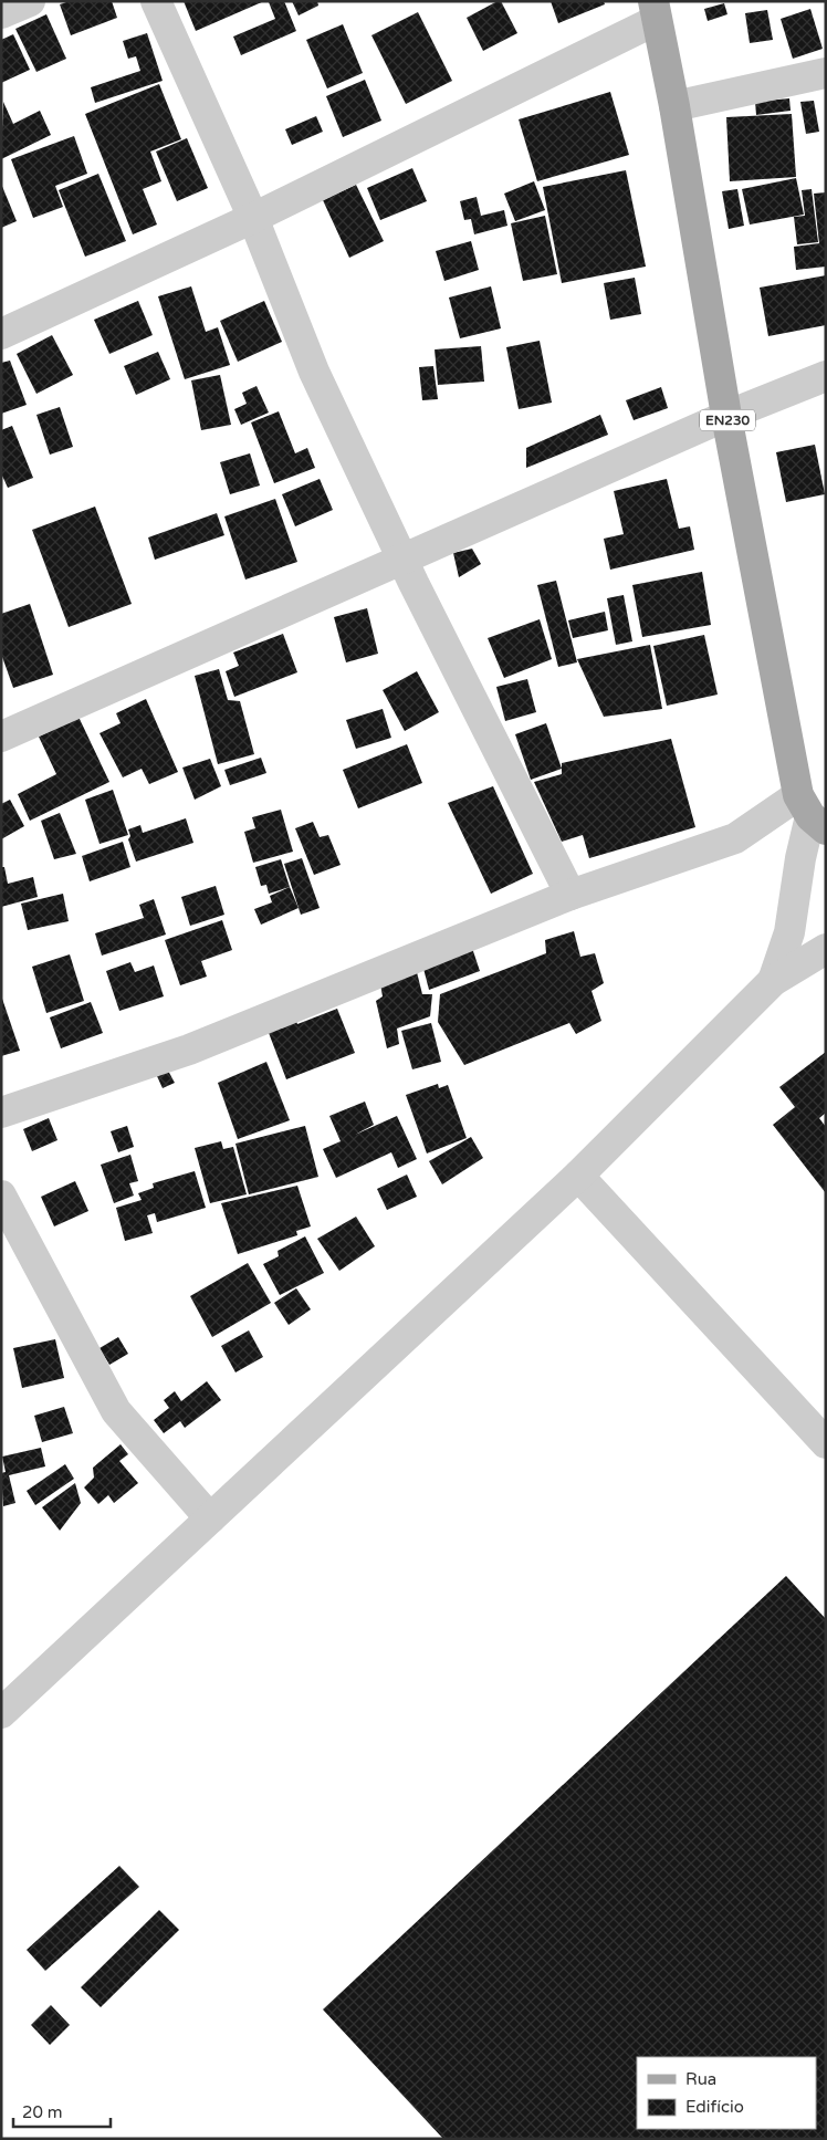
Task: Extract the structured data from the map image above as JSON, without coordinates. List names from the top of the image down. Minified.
{"streets":{"main road":["EN230"]},"legend":["Rua","Edifício"],"scale_bar":"20 m"}
